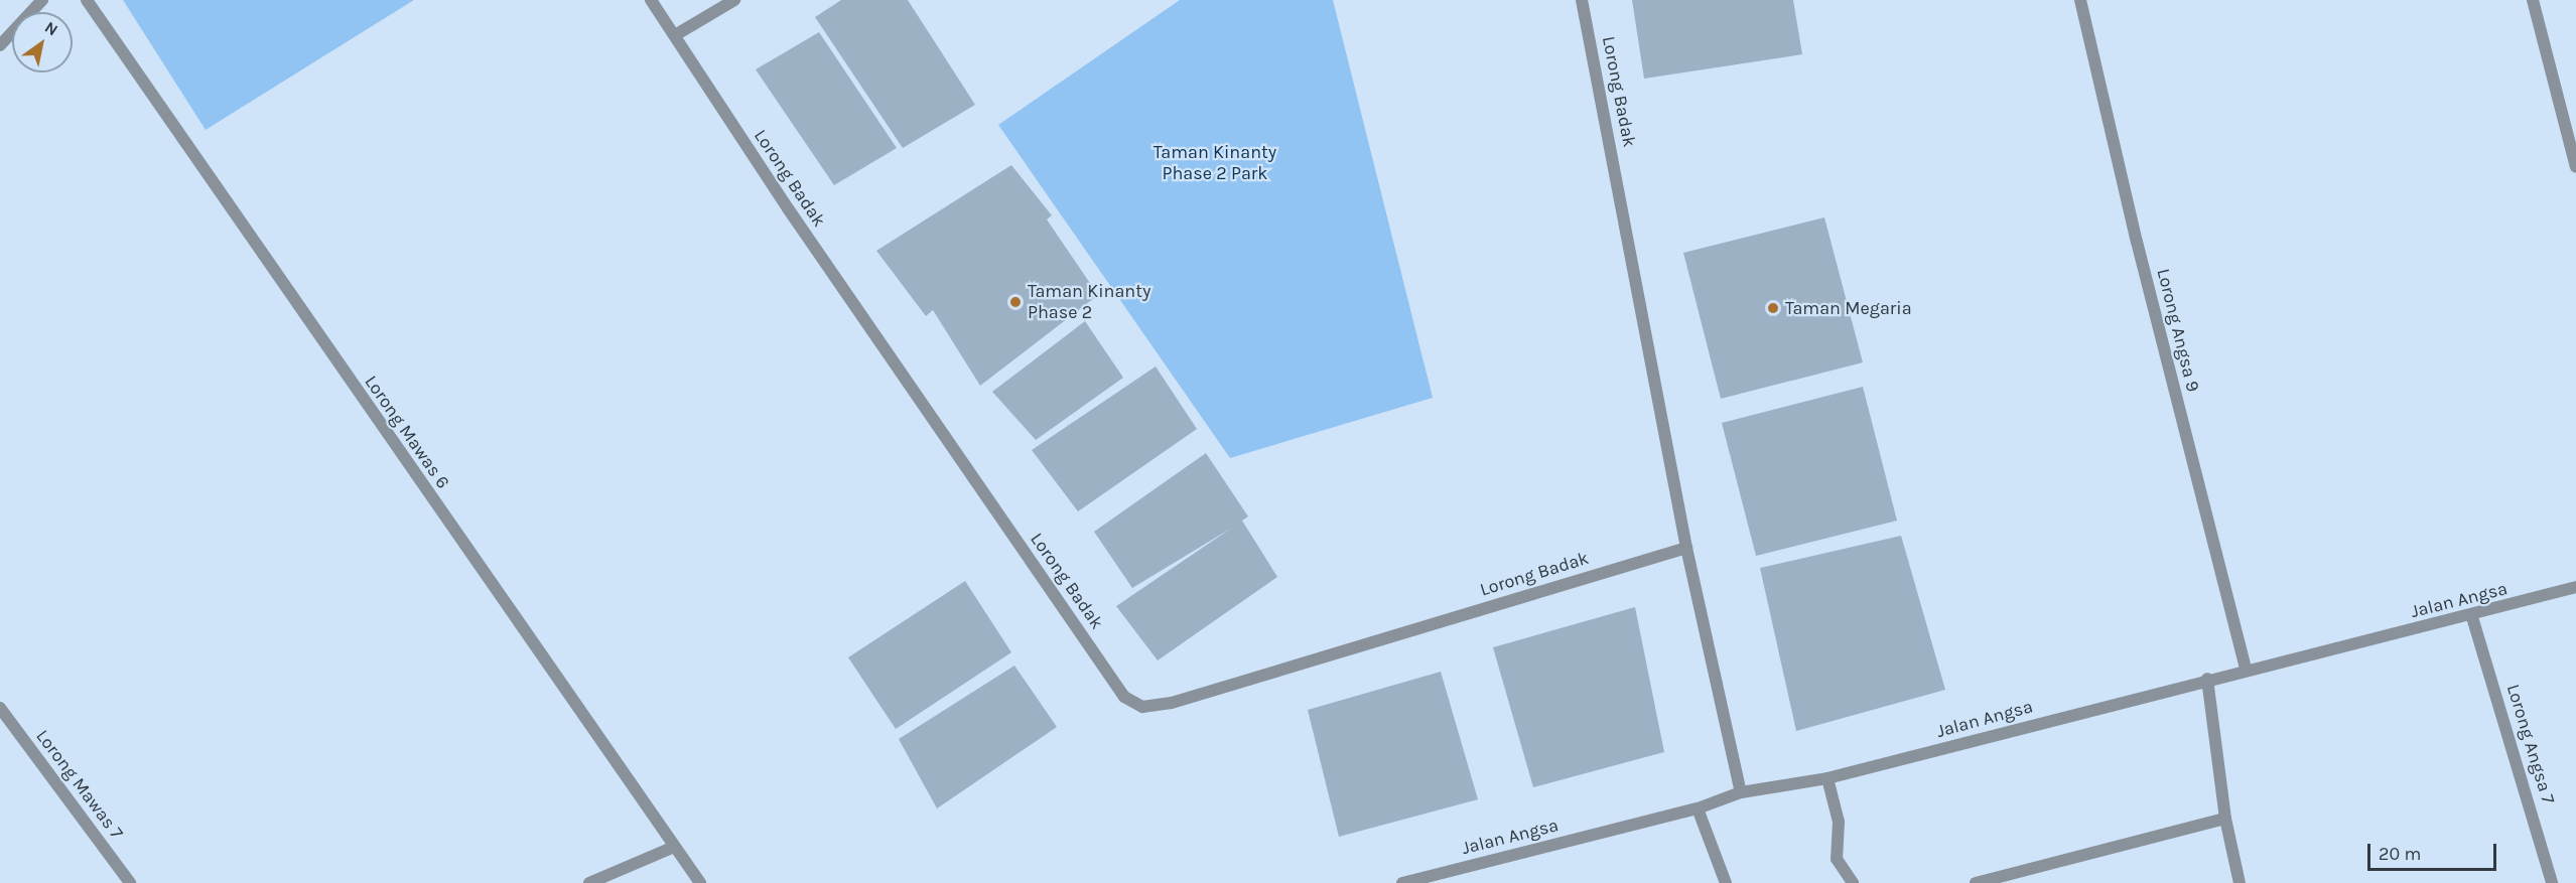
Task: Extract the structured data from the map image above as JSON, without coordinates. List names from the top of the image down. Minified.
{"streets":{"street":["Lorong Badak","Lorong Angsa 9","Lorong Mawas 6","Jalan Angsa","Lorong Angsa 7","Lorong Mawas 7"]},"crossings":[["Lorong Badak","Jalan Angsa"],["Lorong Angsa 9","Jalan Angsa"],["Jalan Angsa","Lorong Angsa 7"]],"parks":["Taman Kinanty Phase 2 Park"],"places":["Taman Kinanty Phase 2","Taman Megaria"],"scale_bar":"20 m","north":"top right"}
